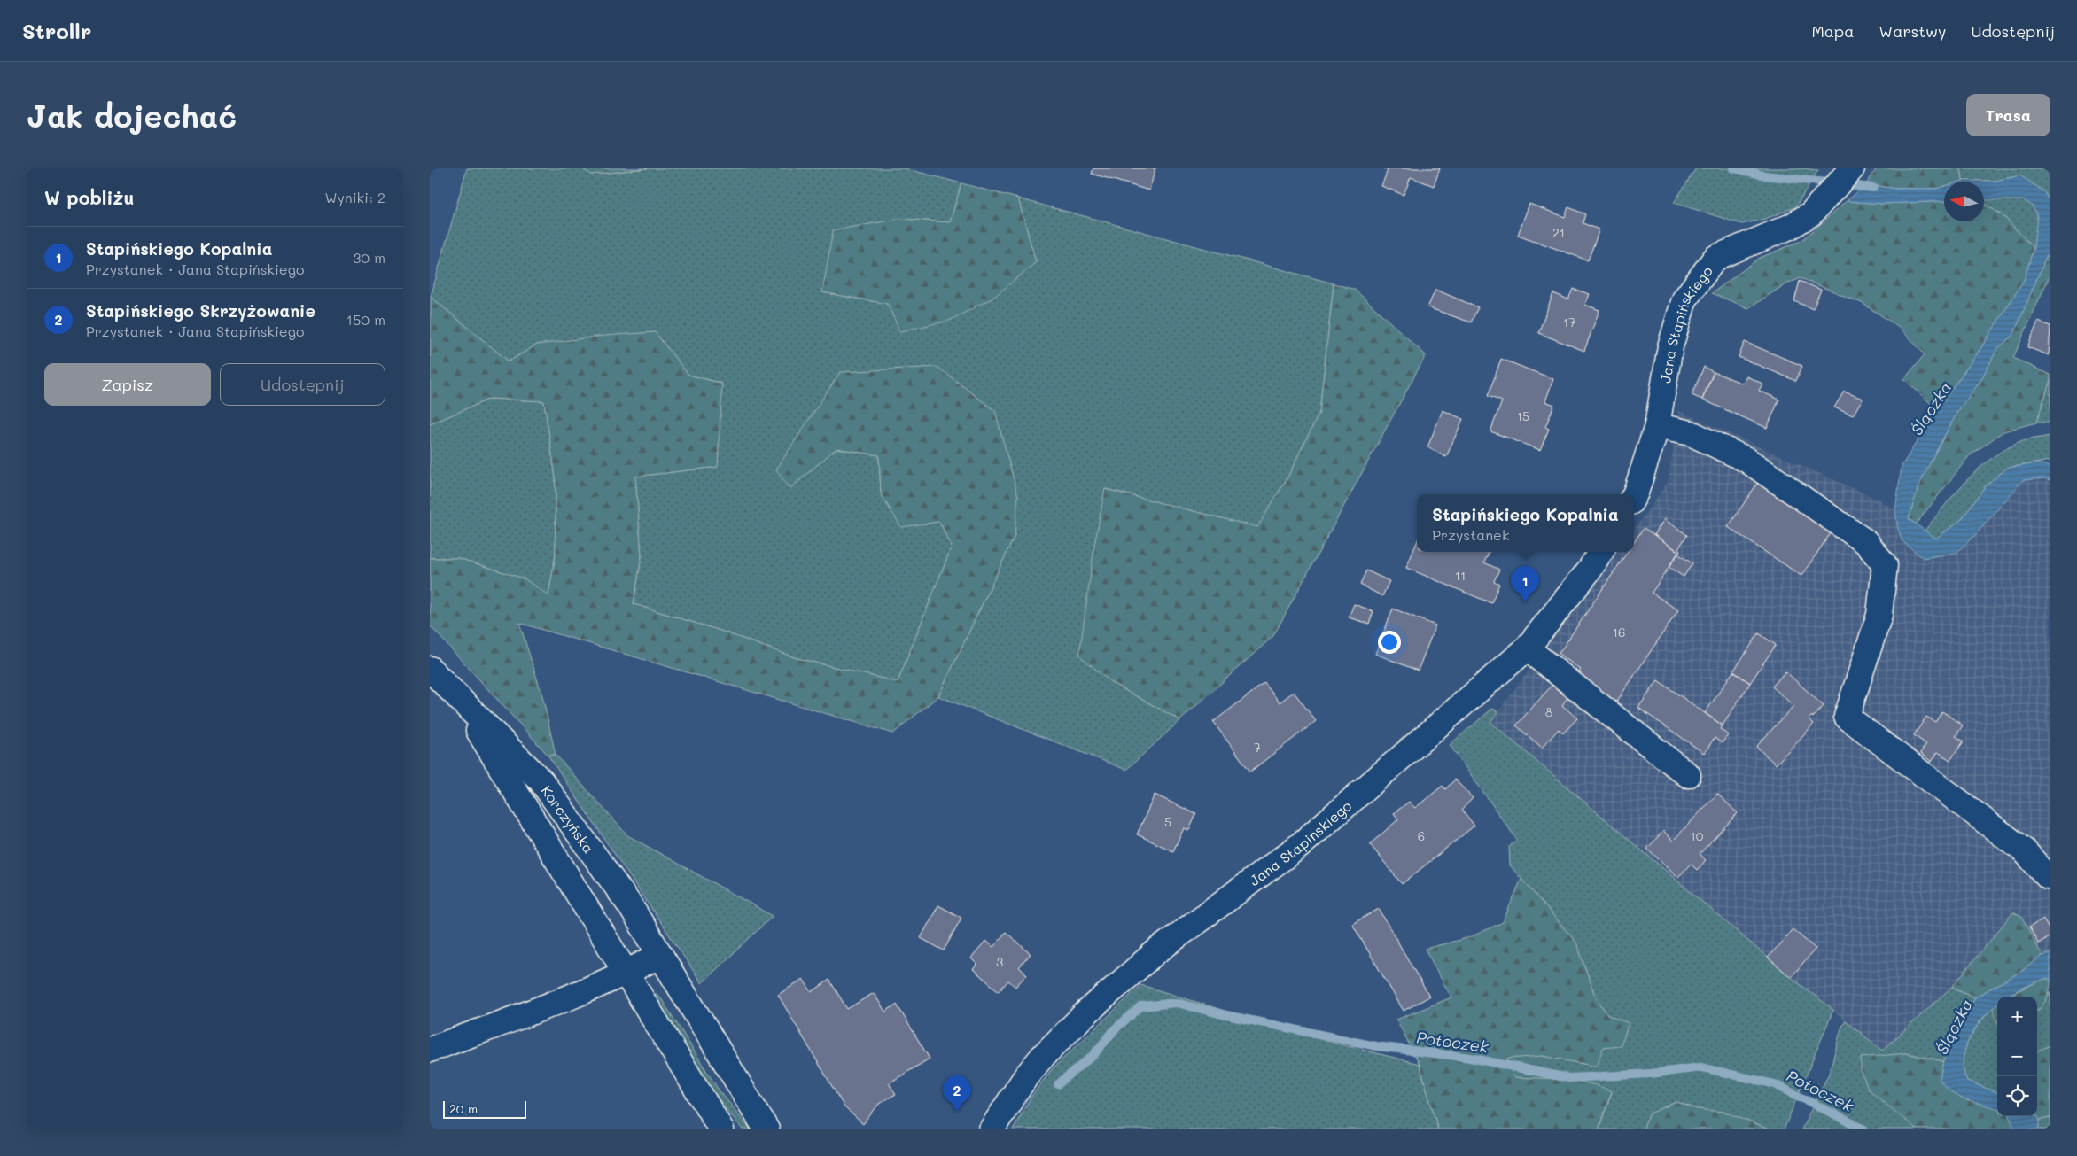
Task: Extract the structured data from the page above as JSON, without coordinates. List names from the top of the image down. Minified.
{"streets":{"street":["Jana Stapińskiego","Korczyńska"]},"water":["Ślączka","Potoczek"],"house_numbers":["21","17","15","11","16","8","7","5","6","10","3"],"scale_bar":"20 m","north":"left","page":{"header":"Strollr","nav":["Mapa","Warstwy","Udostępnij"],"buttons":["Trasa",["Zapisz","Udostępnij"]],"title":"Jak dojechać","heading":["W pobliżu","Wyniki: 2"],"list":[{"mark":"1","name":"Stapińskiego Kopalnia","note":"Przystanek · Jana Stapińskiego","value":"30 m"},{"mark":"2","name":"Stapińskiego Skrzyżowanie","note":"Przystanek · Jana Stapińskiego","value":"150 m"}],"popup":["Stapińskiego Kopalnia","Przystanek"],"pins":["1","2"],"map_buttons":["+","−"],"scale":"20 m"}}
